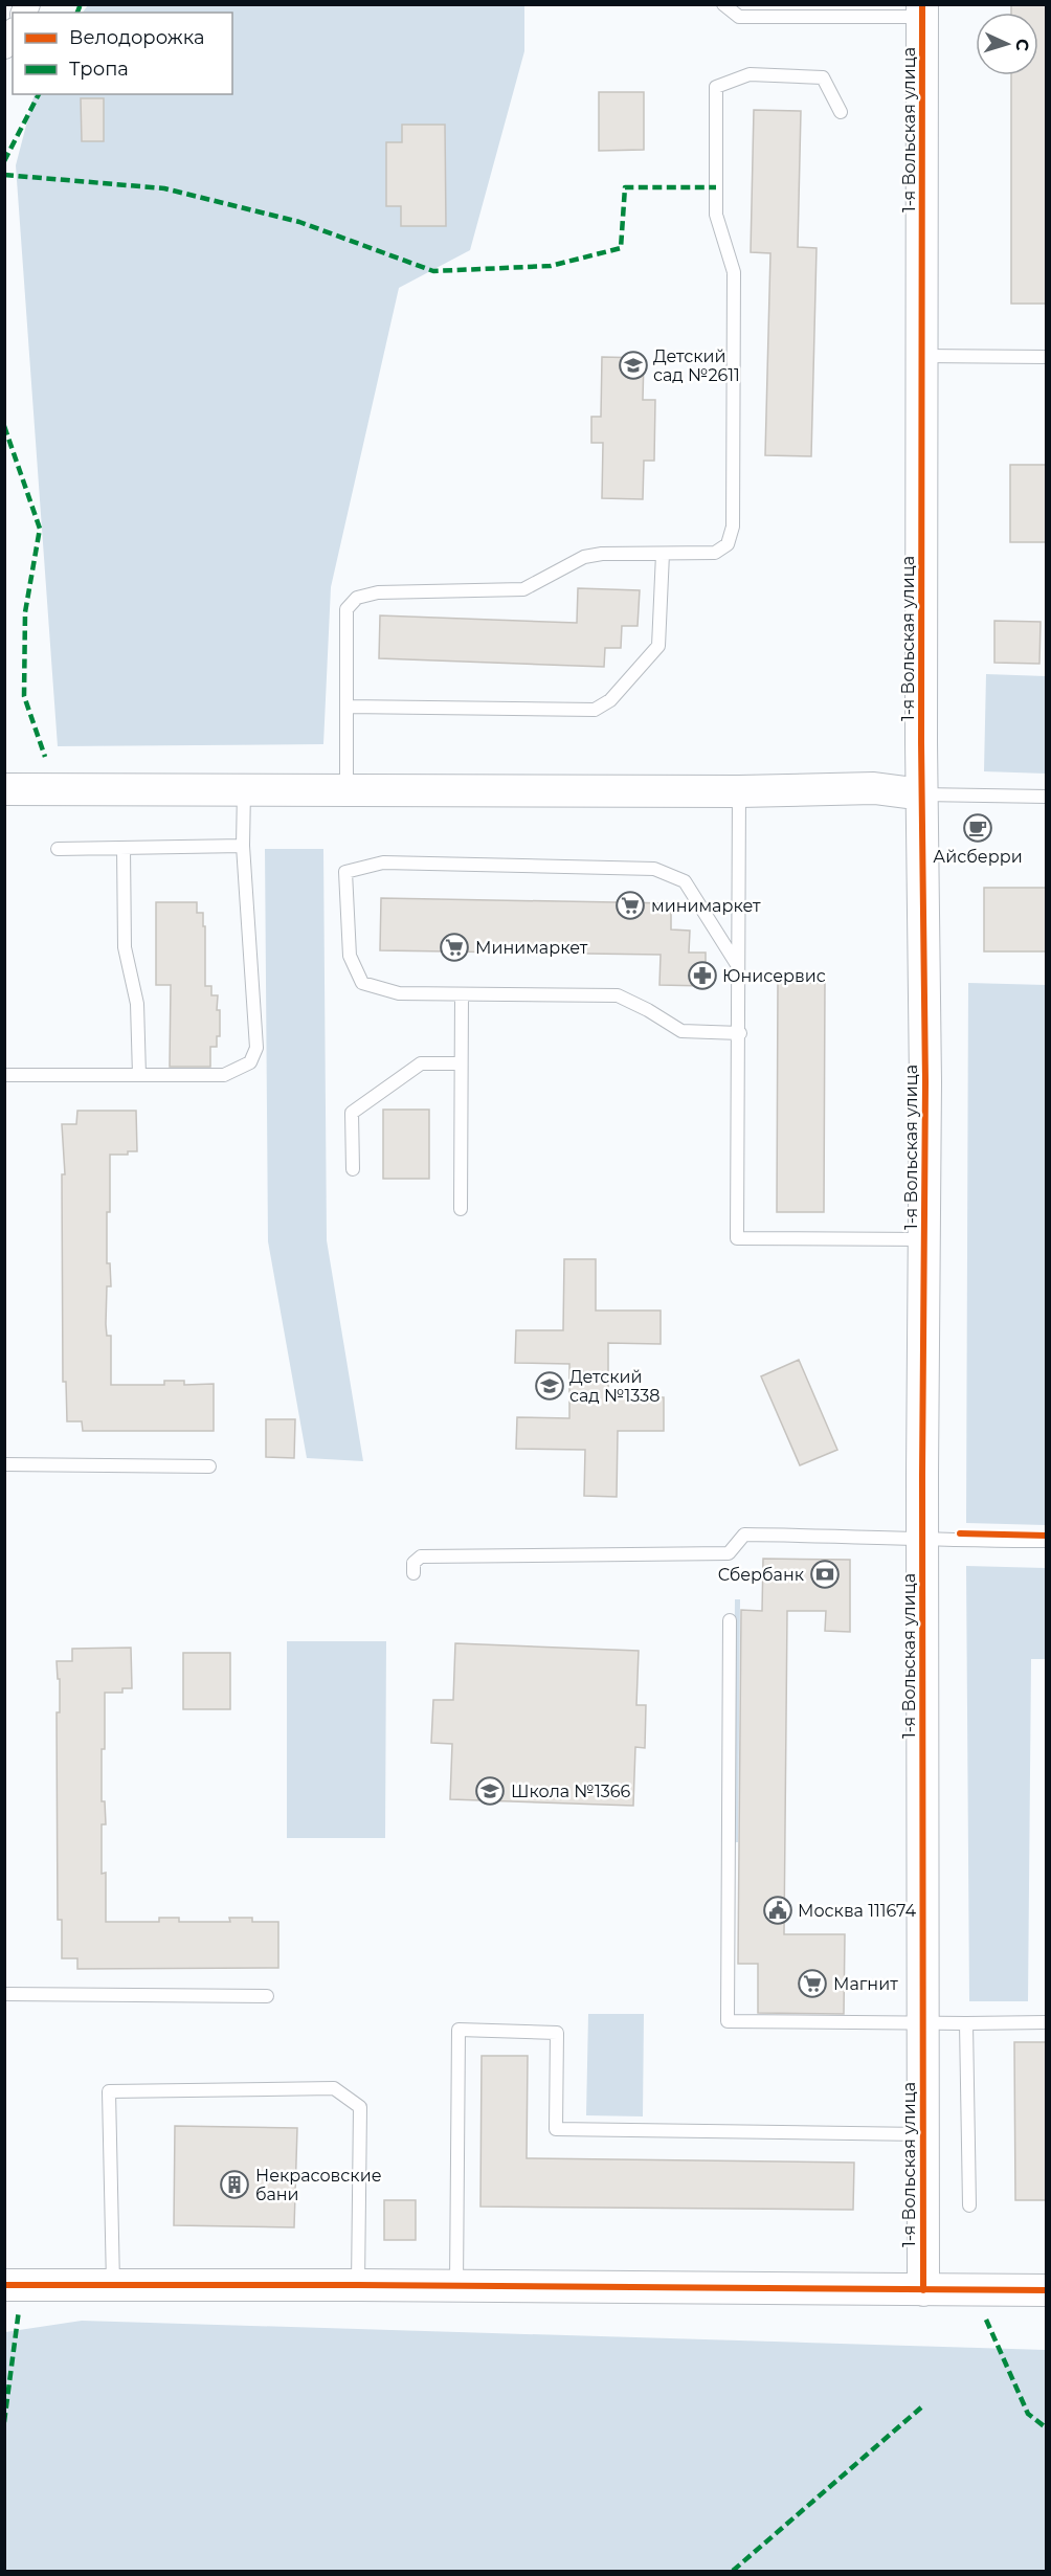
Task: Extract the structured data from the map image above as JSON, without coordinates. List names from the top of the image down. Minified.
{"streets":{"street":["1-я Вольская улица"]},"places":{"school or university":["Детский сад №2611","Детский сад №1338","Школа №1366"],"cafe":["Айсберри"],"supermarket":["минимаркет","Минимаркет","Магнит"],"pharmacy":["Юнисервис"],"bank":["Сбербанк"],"public building":["Москва 111674"],"building":["Некрасовские бани"]},"legend":["Велодорожка","Тропа"],"north":"right"}
